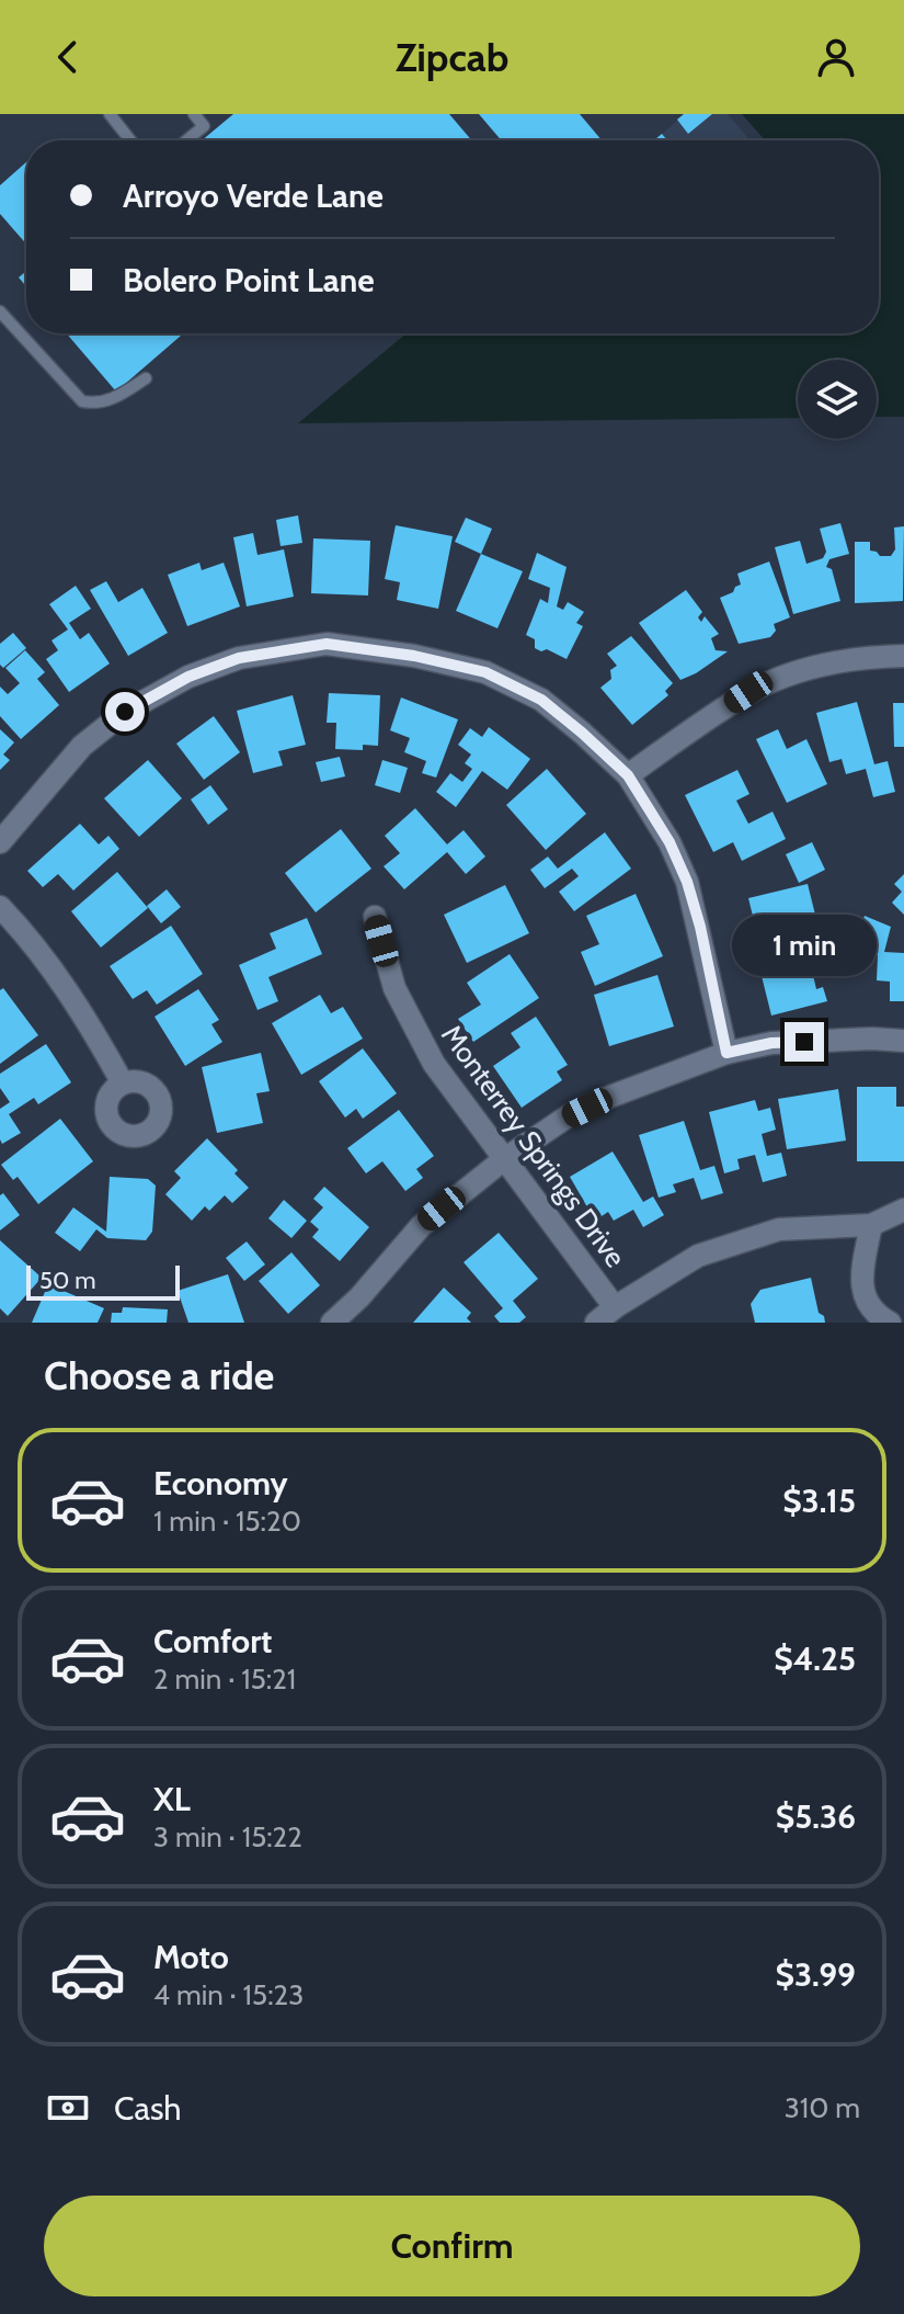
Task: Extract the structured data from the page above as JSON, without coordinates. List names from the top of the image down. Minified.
{"streets":{"street":["Monterrey Springs Drive"]},"scale_bar":"50 m","page":{"header":"Zipcab","banner":["Arroyo Verde Lane","Bolero Point Lane"],"bubble":"1 min","scale":"50 m","heading":"Choose a ride","list":[{"name":"Economy","note":"1 min · 15:20","value":"$3.15"},{"name":"Comfort","note":"2 min · 15:21","value":"$4.25"},{"name":"XL","note":"3 min · 15:22","value":"$5.36"},{"name":"Moto","note":"4 min · 15:23","value":"$3.99"}],"pay":["Cash","310 m"],"buttons":"Confirm"}}
